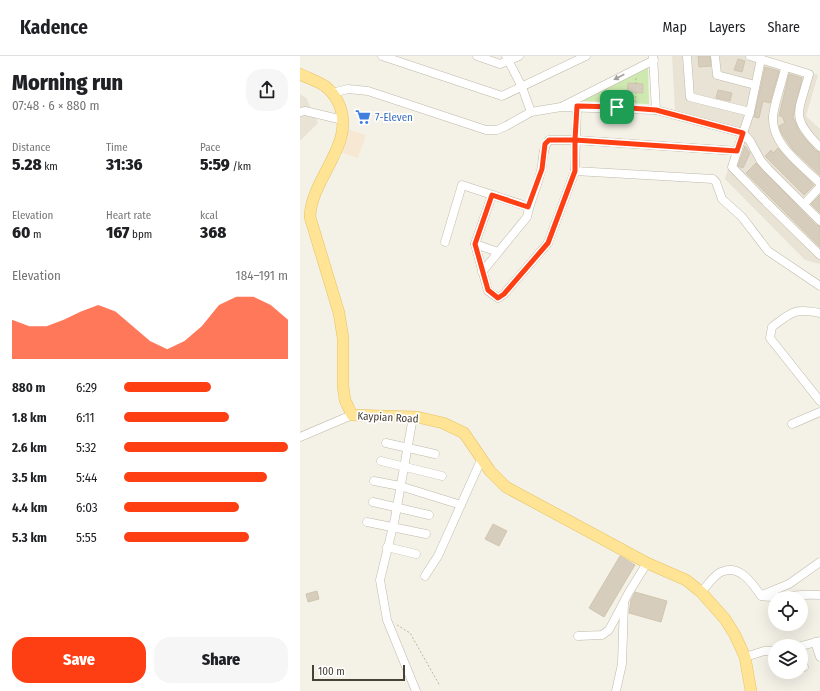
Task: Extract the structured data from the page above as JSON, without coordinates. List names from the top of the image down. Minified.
{"streets":{"main road":["Kaypian Road"]},"places":{"supermarket":["7-Eleven"]},"scale_bar":"100 m","page":{"header":"Kadence","nav":["Map","Layers","Share"],"heading":["Morning run","07:48 · 6 × 880 m"],"stats":[["Distance","5.28 km"],["Time","31:36"],["Pace","5:59 /km"],["Elevation","60 m"],["Heart rate","167 bpm"],["kcal","368"]],"chart":["Elevation","184–191 m"],"list":[{"name":"880 m","note":"6:29"},{"name":"1.8 km","note":"6:11"},{"name":"2.6 km","note":"5:32"},{"name":"3.5 km","note":"5:44"},{"name":"4.4 km","note":"6:03"},{"name":"5.3 km","note":"5:55"}],"buttons":["Save","Share"],"scale":"100 m"}}
